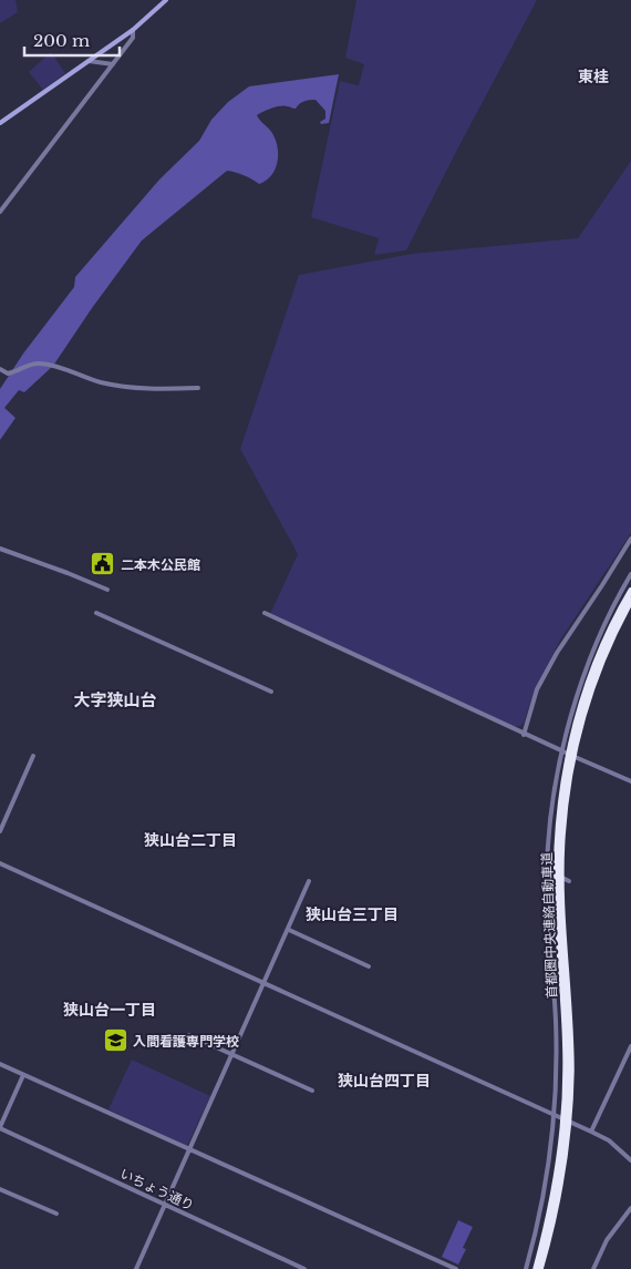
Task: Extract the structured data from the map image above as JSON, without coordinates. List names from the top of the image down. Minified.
{"streets":{"highway":["首都圏中央連絡自動車道"],"street":["いちょう通り"]},"districts":["東桂","大字狭山台","狭山台二丁目","狭山台三丁目","狭山台一丁目","狭山台四丁目"],"places":{"public building":["二本木公民館"],"school or university":["入間看護専門学校"]},"scale_bar":"200 m"}
